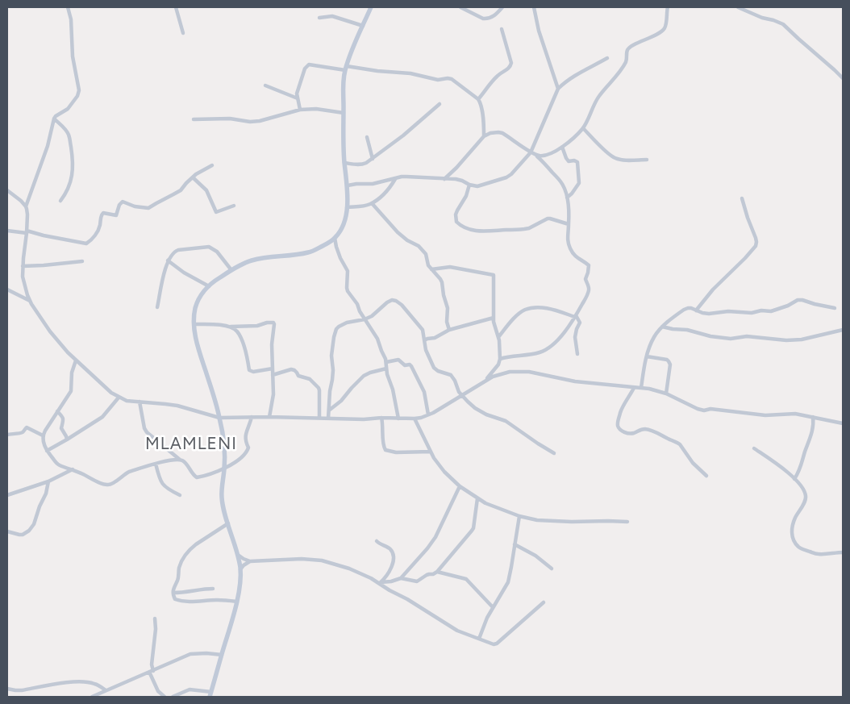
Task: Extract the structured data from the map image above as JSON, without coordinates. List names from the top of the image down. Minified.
{"districts":["MLAMLENI"]}
